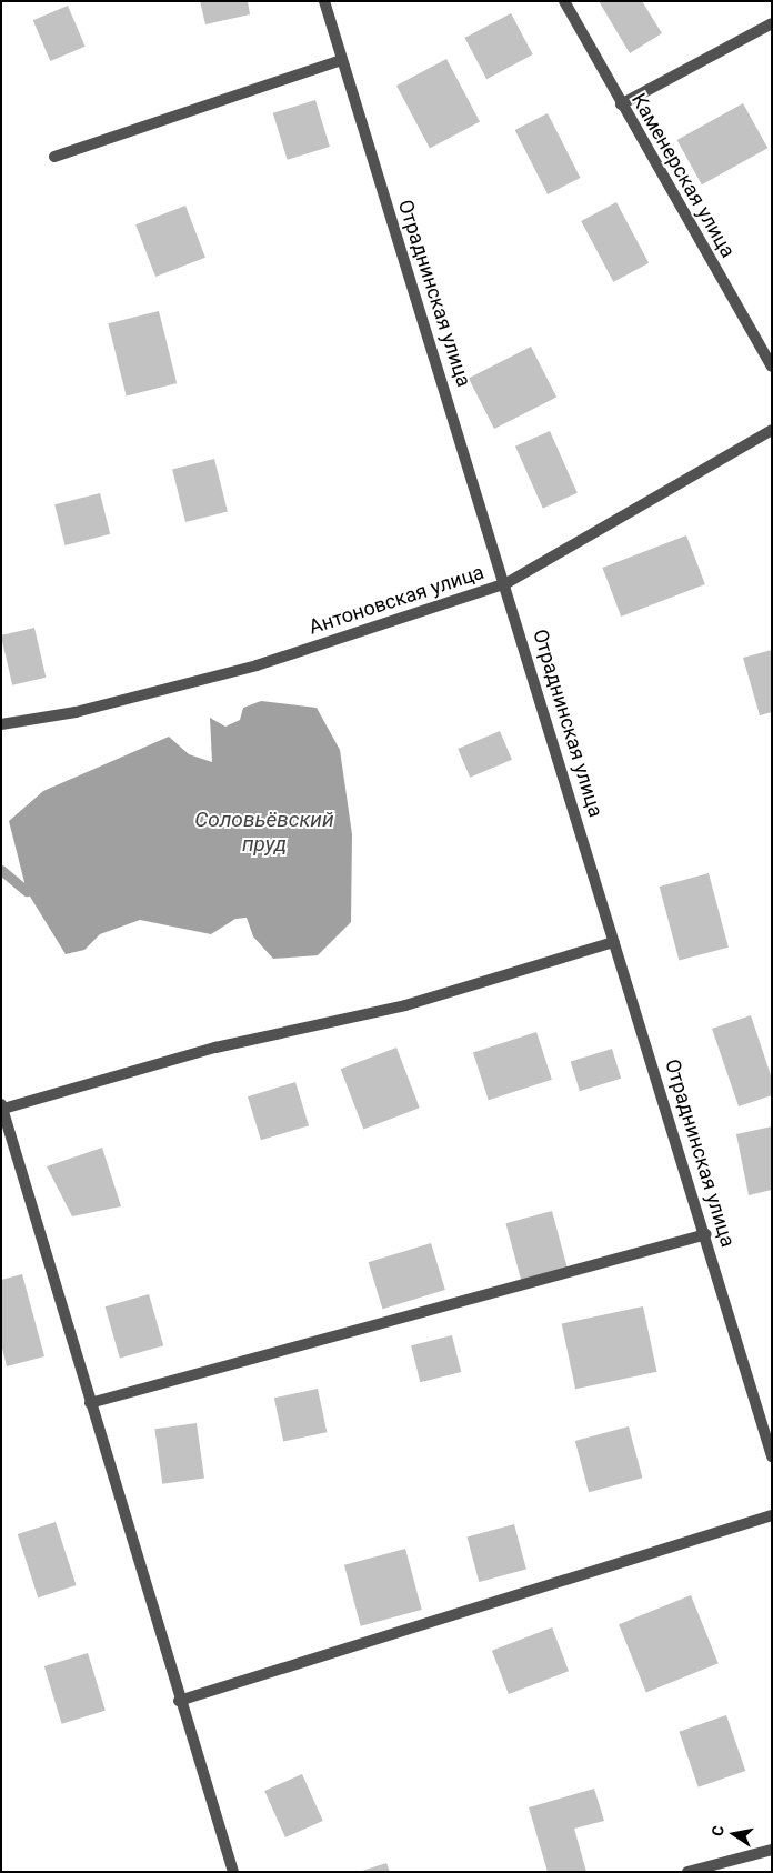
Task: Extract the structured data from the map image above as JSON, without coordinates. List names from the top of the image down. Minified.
{"streets":{"street":["Каменерская улица","Отраднинская улица","Антоновская улица"]},"crossings":[["Отраднинская улица","Антоновская улица"]],"water":["Соловьёвский пруд"],"north":"left"}
